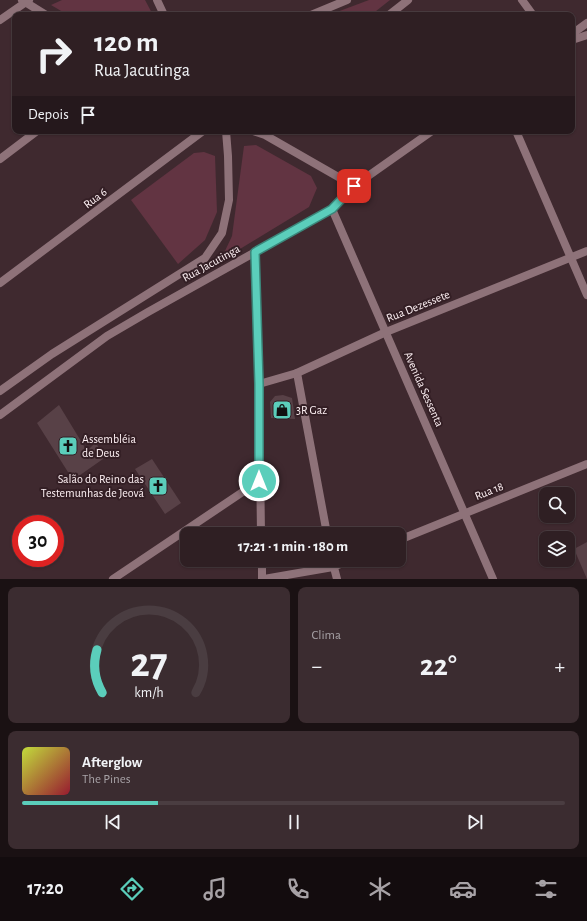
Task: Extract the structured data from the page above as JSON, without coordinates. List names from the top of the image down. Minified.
{"streets":{"street":["Rua 6","Rua Jacutinga","Rua Dezessete","Avenida Sessenta","Rua 18"]},"crossings":[["Rua Jacutinga","Avenida Sessenta"],["Rua Dezessete","Avenida Sessenta"],["Avenida Sessenta","Rua 18"]],"places":{"shop":["3R Gaz"],"church":["Assembléia de Deus","Salão do Reino das Testemunhas de Jeová"]},"page":{"turn":["120 m","Rua Jacutinga"],"then":"Depois","limit":"30","trip":"17:21 · 1 min · 180 m","tile":"Clima","heat":["−","22°","+"],"song":["Afterglow","The Pines"],"tabs":"17:20","gauge":["27","km/h"]}}
